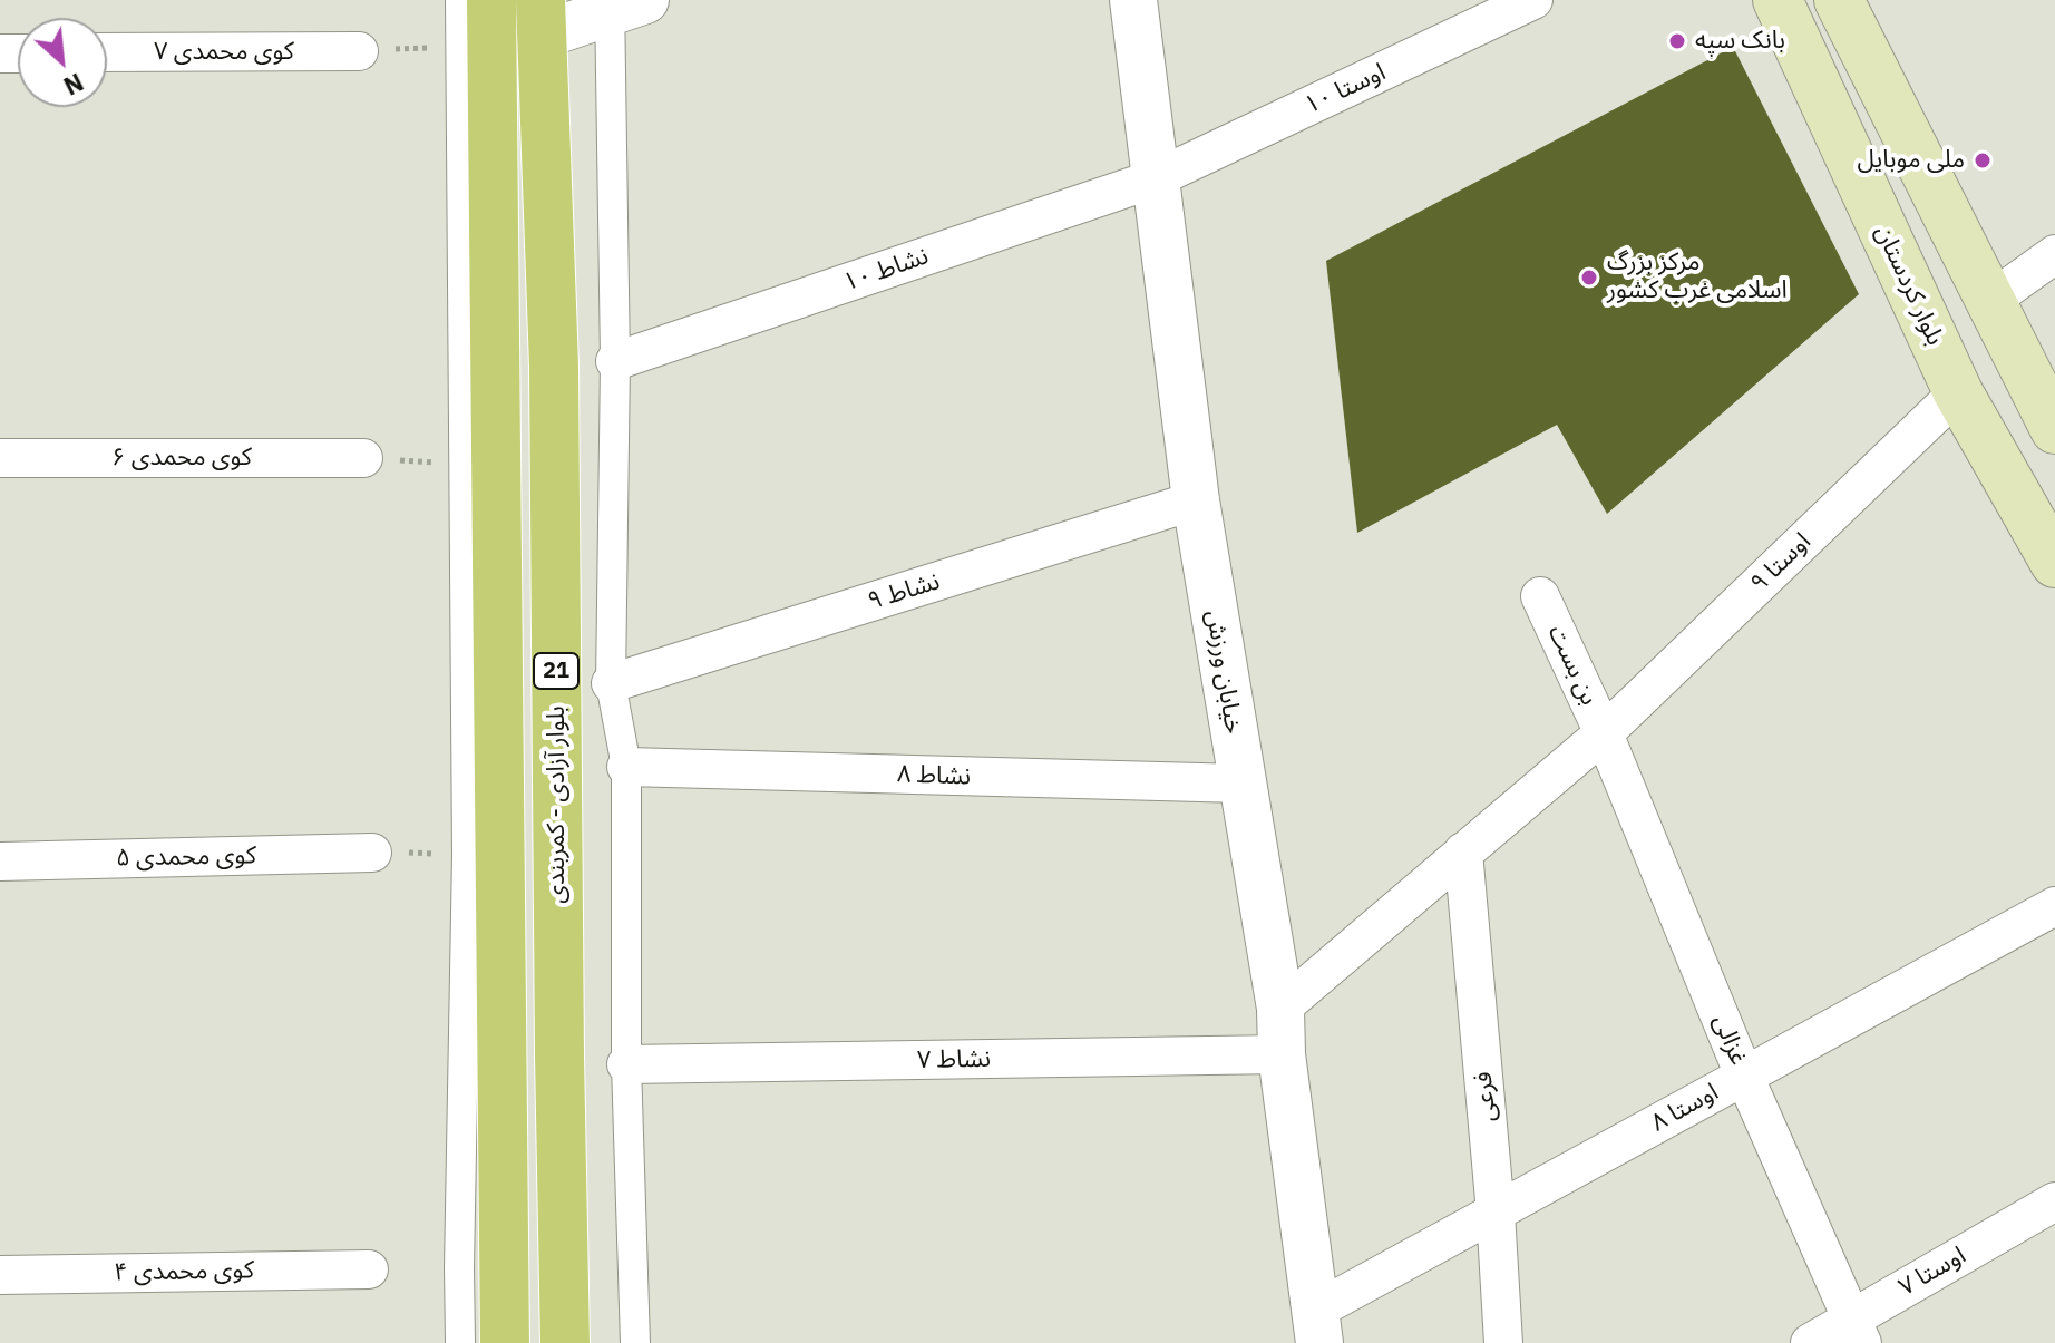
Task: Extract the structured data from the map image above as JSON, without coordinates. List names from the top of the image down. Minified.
{"streets":{"main road":["بلوار کردستان","21","بلوار آزادی - کمربندی"],"street":["کوی محمدی ۷","اوستا ۱۰","نشاط ۱۰","کوی محمدی ۶","اوستا ۹","نشاط ۹","بن بست","خیابان ورزش","نشاط ۸","کوی محمدی ۵","غزالی","نشاط ۷","فرعی","اوستا ۸","کوی محمدی ۴","اوستا ۷"]},"crossings":[["اوستا ۱۰","نشاط ۱۰"],["اوستا ۱۰","خیابان ورزش"],["نشاط ۱۰","خیابان ورزش"],["بلوار کردستان","اوستا ۹"],["اوستا ۹","بن بست"],["اوستا ۹","خیابان ورزش"],["اوستا ۹","غزالی"],["اوستا ۹","فرعی"],["نشاط ۹","خیابان ورزش"],["بن بست","غزالی"],["خیابان ورزش","نشاط ۸"],["خیابان ورزش","نشاط ۷"],["خیابان ورزش","اوستا ۸"],["غزالی","اوستا ۸"],["غزالی","اوستا ۷"],["فرعی","اوستا ۸"]],"places":["بانک سپه","ملی موبایل","مرکز بزرگ اسلامی غرب کشور"],"north":"bottom right"}
